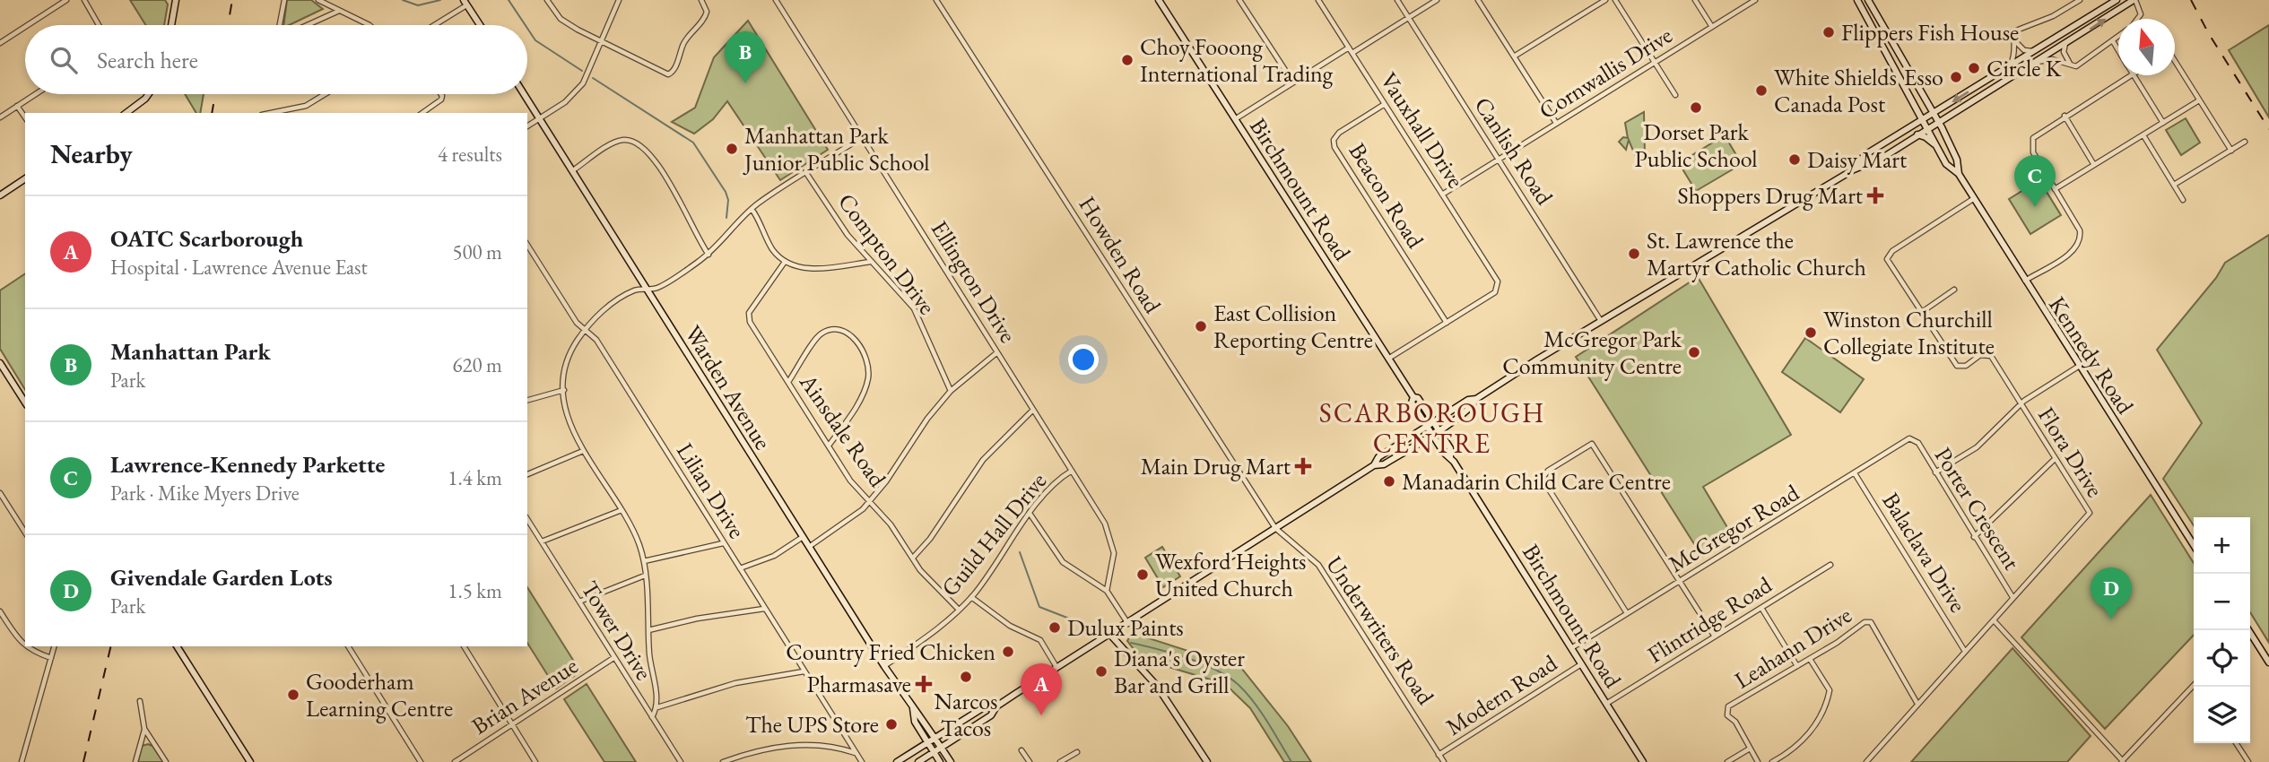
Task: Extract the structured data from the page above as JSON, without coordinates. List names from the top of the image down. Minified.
{"streets":{"main road":["Birchmount Road","Kennedy Road","Warden Avenue"],"street":["Cornwallis Drive","Vauxhall Drive","Canlish Road","Beacon Road","Compton Drive","Howden Road","Ellington Drive","Ainsdale Road","Flora Drive","Lilian Drive","Porter Crescent","McGregor Road","Guild Hall Drive","Balaclava Drive","Flintridge Road","Tower Drive","Underwriters Road","Leahann Drive","Modern Road","Brian Avenue"]},"crossings":[["Cornwallis Drive","Vauxhall Drive"],["Cornwallis Drive","Canlish Road"],["Vauxhall Drive","Beacon Road"],["Birchmount Road","McGregor Road"],["Birchmount Road","Flintridge Road"],["Birchmount Road","Modern Road"],["Howden Road","Underwriters Road"],["Ellington Drive","Guild Hall Drive"],["Kennedy Road","Flora Drive"],["Warden Avenue","Guild Hall Drive"],["Ainsdale Road","Guild Hall Drive"],["Flora Drive","Porter Crescent"],["Flora Drive","Balaclava Drive"],["Flora Drive","Leahann Drive"],["Porter Crescent","McGregor Road"],["McGregor Road","Balaclava Drive"],["Tower Drive","Brian Avenue"],["Underwriters Road","Modern Road"]],"districts":["SCARBOROUGH CENTRE"],"places":{"other":["Flippers Fish House","Choy Fooong International Trading","Circle K","Esso","White Shields Canada Post","Dorset Park Public School","Manhattan Park Junior Public School","Daisy Mart","St. Lawrence the Martyr Catholic Church","East Collision Reporting Centre","Winston Churchill Collegiate Institute","McGregor Park Community Centre","Manadarin Child Care Centre","Wexford Heights United Church","Dulux Paints","Country Fried Chicken","Diana's Oyster Bar and Grill","Narcos Tacos","Gooderham Learning Centre","The UPS Store"],"health":["Shoppers Drug Mart","Main Drug Mart","Pharmasave"]},"north":"top","page":{"search":"Search here","pins":["B","C","D","A"],"heading":["Nearby","4 results"],"list":[{"mark":"A","name":"OATC Scarborough","note":"Hospital · Lawrence Avenue East","value":"500 m"},{"mark":"B","name":"Manhattan Park","note":"Park","value":"620 m"},{"mark":"C","name":"Lawrence-Kennedy Parkette","note":"Park · Mike Myers Drive","value":"1.4 km"},{"mark":"D","name":"Givendale Garden Lots","note":"Park","value":"1.5 km"}],"map_buttons":["+","−"]}}
